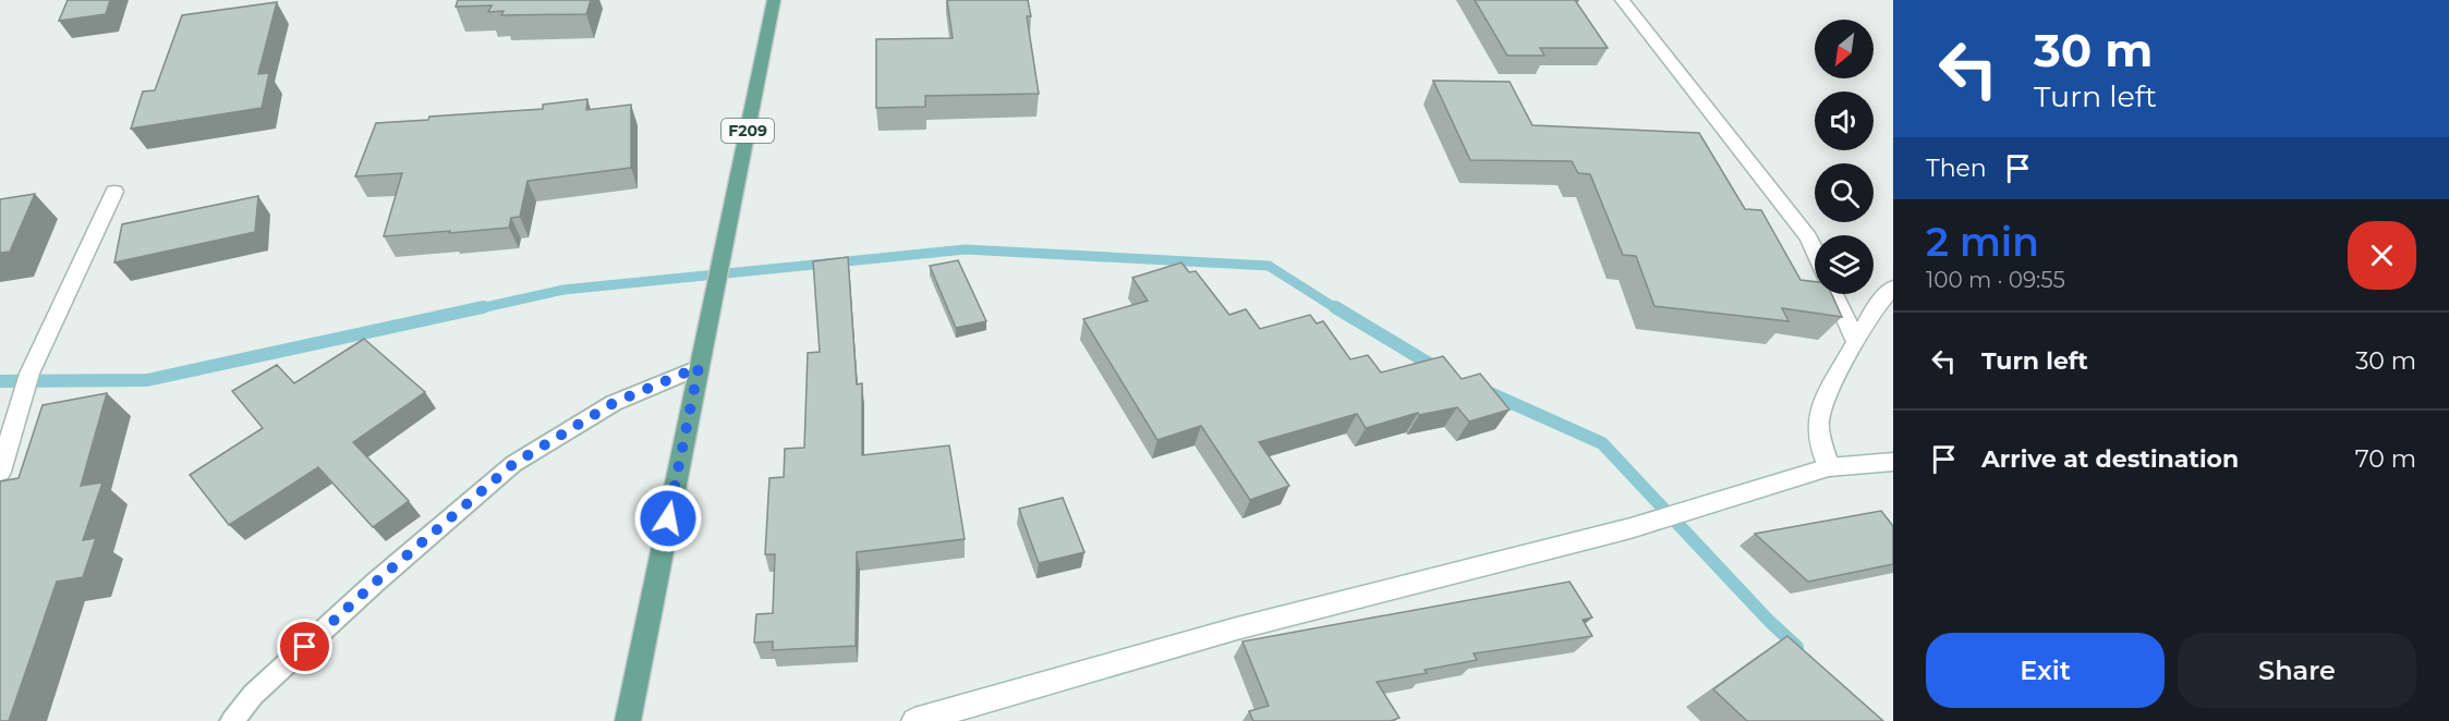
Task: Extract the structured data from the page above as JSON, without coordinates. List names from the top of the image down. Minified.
{"streets":{"main road":["F209"]},"north":"bottom left","page":{"turn":["30 m","Turn left"],"then":"Then","heading":["2 min","100 m · 09:55"],"list":[{"name":"Turn left","value":"30 m"},{"name":"Arrive at destination","value":"70 m"}],"buttons":["Exit","Share"]}}
